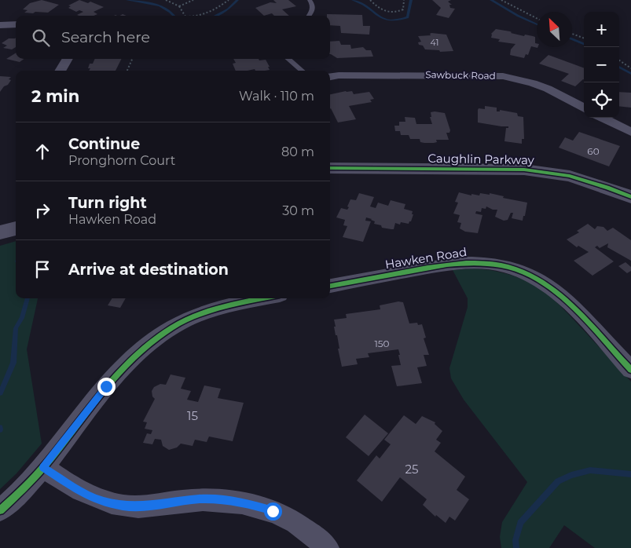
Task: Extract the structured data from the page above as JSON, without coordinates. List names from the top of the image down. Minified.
{"streets":{"street":["Sawbuck Road","Caughlin Parkway","Hawken Road"]},"house_numbers":["41","60","150","15","25"],"north":"top left","page":{"map_buttons":["+","−"],"search":"Search here","heading":["2 min","Walk · 110 m"],"list":[["Continue","Pronghorn Court","80 m"],["Turn right","Hawken Road","30 m"],"Arrive at destination"]}}
